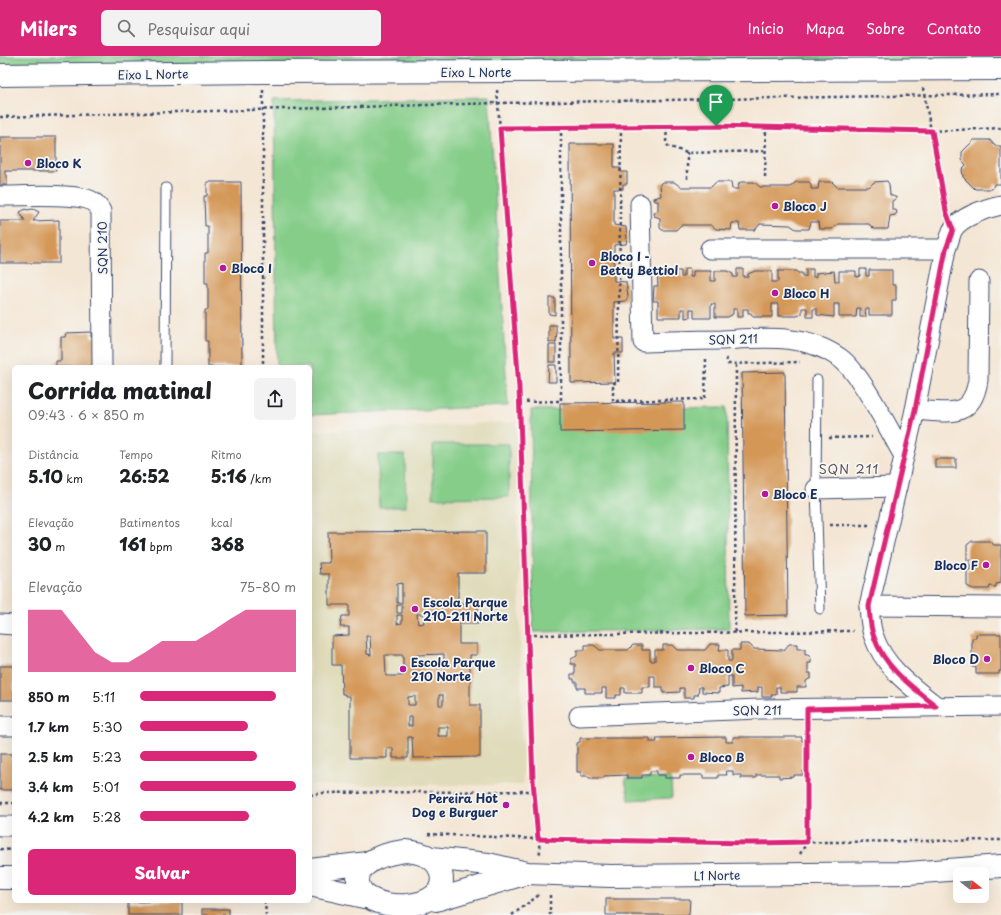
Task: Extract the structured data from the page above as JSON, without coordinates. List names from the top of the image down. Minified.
{"streets":{"street":["Eixo L Norte","SQN 210","SQN 211","L1 Norte"]},"districts":["SQN 211"],"places":["Bloco K","Bloco J","Bloco I - Betty Bettiol","Bloco I","Bloco H","Bloco E","Bloco F","Escola Parque 210-211 Norte","Bloco D","Bloco C","Escola Parque 210 Norte","Bloco B","Pereira Hot Dog e Burguer"],"north":"right","page":{"header":"Milers","search":"Pesquisar aqui","nav":["Início","Mapa","Sobre","Contato"],"heading":["Corrida matinal","09:43 · 6 × 850 m"],"stats":[["Distância","5.10 km"],["Tempo","26:52"],["Ritmo","5:16 /km"],["Elevação","30 m"],["Batimentos","161 bpm"],["kcal","368"]],"chart":["Elevação","75–80 m"],"list":[{"name":"850 m","note":"5:11"},{"name":"1.7 km","note":"5:30"},{"name":"2.5 km","note":"5:23"},{"name":"3.4 km","note":"5:01"},{"name":"4.2 km","note":"5:28"}],"buttons":"Salvar"}}
